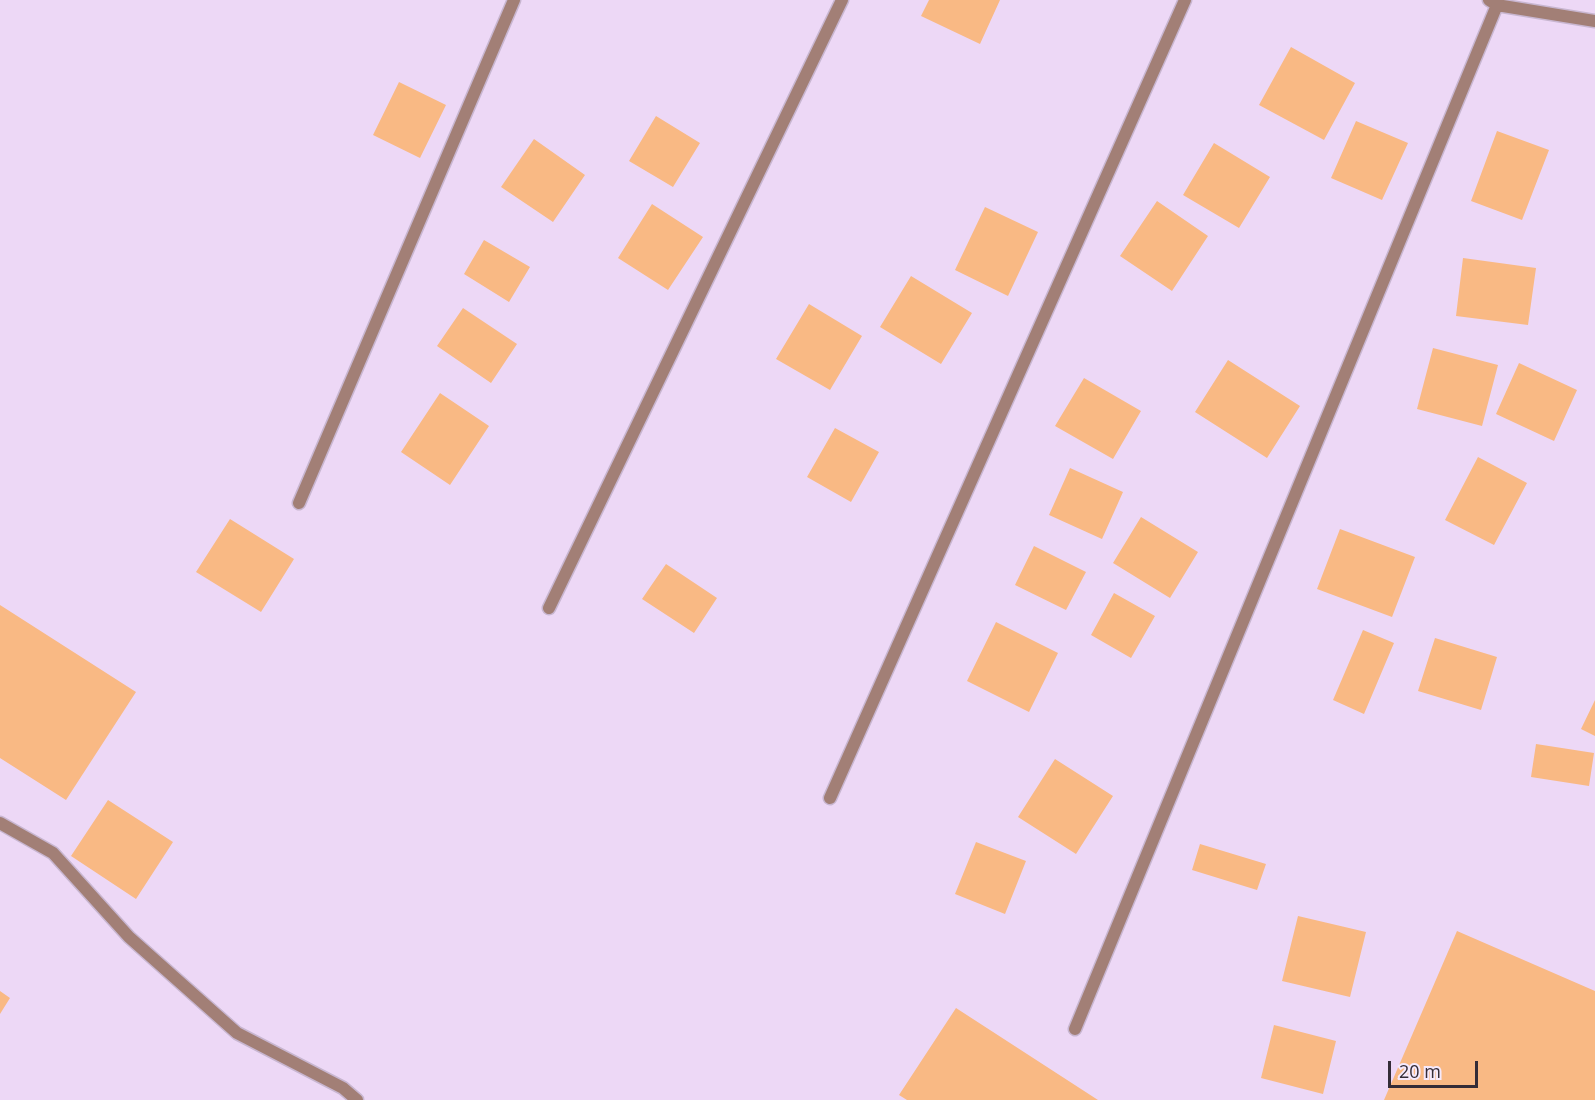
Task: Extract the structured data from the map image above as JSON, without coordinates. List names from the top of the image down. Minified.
{"scale_bar":"20 m"}
